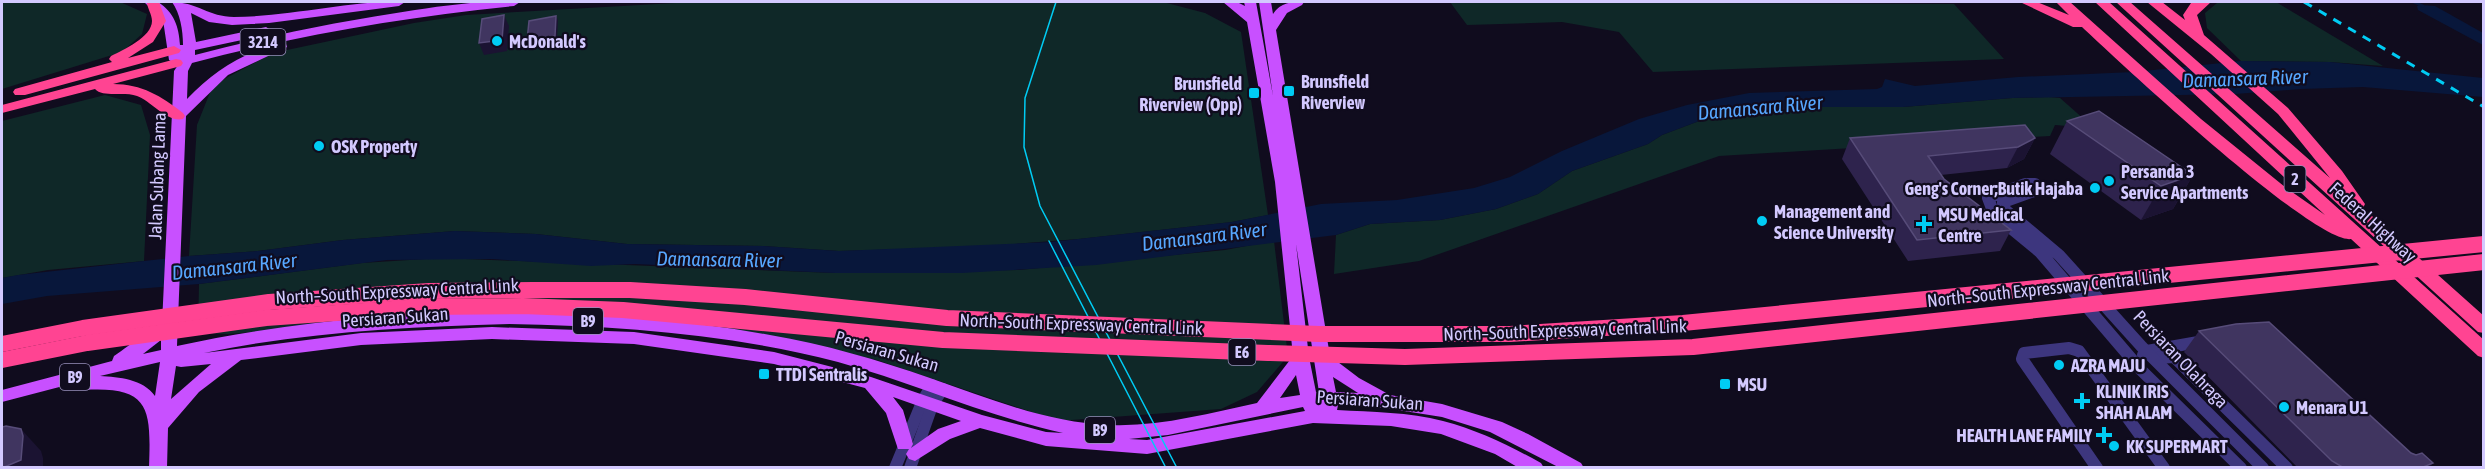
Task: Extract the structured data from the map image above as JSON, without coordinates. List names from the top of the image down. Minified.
{"streets":{"highway":["2","Federal Highway","North–South Expressway Central Link","E6"],"main road":["3214","Jalan Subang Lama","Persiaran Sukan","B9"],"street":["Persiaran Olahraga"]},"crossings":[["3214","Jalan Subang Lama"],["Jalan Subang Lama","Persiaran Sukan"]],"water":["Damansara River"],"places":{"other":["McDonald's","OSK Property","Persanda 3 Service Apartments","Geng's Corner;Butik Hajaba","Management and Science University","AZRA MAJU","Menara U1","KK SUPERMART"],"transit":["Brunsfield Riverview","Brunsfield Riverview (Opp)","TTDI Sentralis","MSU"],"health":["MSU Medical Centre","KLINIK IRIS SHAH ALAM","HEALTH LANE FAMILY"]}}
